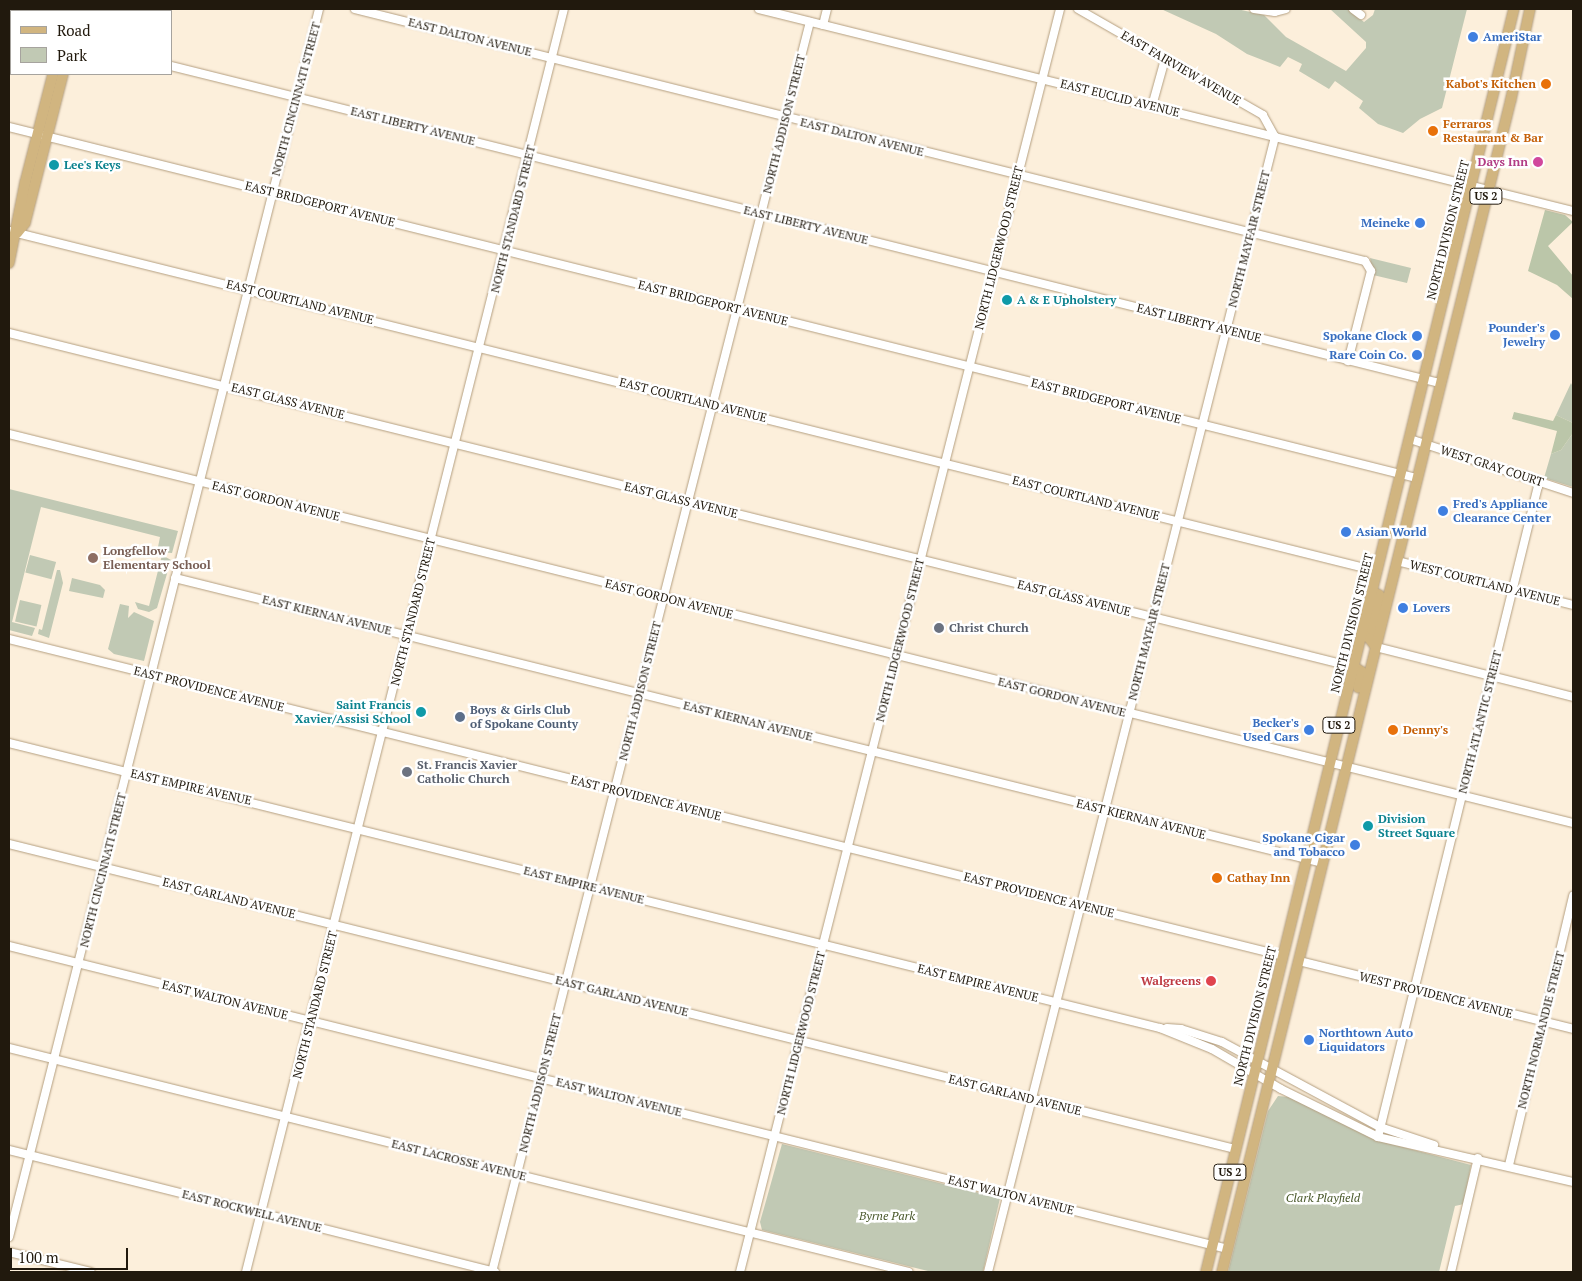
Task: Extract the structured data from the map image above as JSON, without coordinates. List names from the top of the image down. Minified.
{"streets":{"main road":["US 2","NORTH DIVISION STREET"],"street":["EAST DALTON AVENUE","EAST FAIRVIEW AVENUE","EAST EUCLID AVENUE","NORTH CINCINNATI STREET","NORTH ADDISON STREET","EAST LIBERTY AVENUE","EAST BRIDGEPORT AVENUE","NORTH STANDARD STREET","NORTH MAYFAIR STREET","NORTH LIDGERWOOD STREET","EAST COURTLAND AVENUE","EAST GLASS AVENUE","WEST GRAY COURT","EAST GORDON AVENUE","WEST COURTLAND AVENUE","EAST KIERNAN AVENUE","EAST PROVIDENCE AVENUE","NORTH ATLANTIC STREET","EAST EMPIRE AVENUE","EAST GARLAND AVENUE","WEST PROVIDENCE AVENUE","EAST WALTON AVENUE","NORTH NORMANDIE STREET","EAST LACROSSE AVENUE","EAST ROCKWELL AVENUE"]},"crossings":[["EAST DALTON AVENUE","NORTH ADDISON STREET"],["EAST DALTON AVENUE","EAST LIBERTY AVENUE"],["EAST DALTON AVENUE","NORTH STANDARD STREET"],["EAST DALTON AVENUE","NORTH MAYFAIR STREET"],["EAST DALTON AVENUE","NORTH LIDGERWOOD STREET"],["EAST FAIRVIEW AVENUE","EAST EUCLID AVENUE"],["EAST FAIRVIEW AVENUE","NORTH MAYFAIR STREET"],["EAST EUCLID AVENUE","NORTH ADDISON STREET"],["EAST EUCLID AVENUE","NORTH DIVISION STREET"],["EAST EUCLID AVENUE","NORTH MAYFAIR STREET"],["EAST EUCLID AVENUE","NORTH LIDGERWOOD STREET"],["NORTH CINCINNATI STREET","EAST LIBERTY AVENUE"],["NORTH CINCINNATI STREET","EAST BRIDGEPORT AVENUE"],["NORTH CINCINNATI STREET","EAST COURTLAND AVENUE"],["NORTH CINCINNATI STREET","EAST GLASS AVENUE"],["NORTH CINCINNATI STREET","EAST GORDON AVENUE"],["NORTH CINCINNATI STREET","EAST KIERNAN AVENUE"],["NORTH CINCINNATI STREET","EAST PROVIDENCE AVENUE"],["NORTH CINCINNATI STREET","EAST EMPIRE AVENUE"],["NORTH CINCINNATI STREET","EAST GARLAND AVENUE"],["NORTH CINCINNATI STREET","EAST WALTON AVENUE"],["NORTH CINCINNATI STREET","EAST LACROSSE AVENUE"],["NORTH CINCINNATI STREET","EAST ROCKWELL AVENUE"],["NORTH ADDISON STREET","EAST LIBERTY AVENUE"],["NORTH ADDISON STREET","EAST BRIDGEPORT AVENUE"],["NORTH ADDISON STREET","EAST COURTLAND AVENUE"],["NORTH ADDISON STREET","EAST GLASS AVENUE"],["NORTH ADDISON STREET","EAST GORDON AVENUE"],["NORTH ADDISON STREET","EAST KIERNAN AVENUE"],["NORTH ADDISON STREET","EAST PROVIDENCE AVENUE"],["NORTH ADDISON STREET","EAST EMPIRE AVENUE"],["NORTH ADDISON STREET","EAST GARLAND AVENUE"],["NORTH ADDISON STREET","EAST WALTON AVENUE"],["NORTH ADDISON STREET","EAST LACROSSE AVENUE"],["NORTH ADDISON STREET","EAST ROCKWELL AVENUE"],["EAST LIBERTY AVENUE","NORTH STANDARD STREET"],["EAST LIBERTY AVENUE","NORTH DIVISION STREET"],["EAST LIBERTY AVENUE","NORTH MAYFAIR STREET"],["EAST LIBERTY AVENUE","NORTH LIDGERWOOD STREET"],["EAST BRIDGEPORT AVENUE","NORTH STANDARD STREET"],["EAST BRIDGEPORT AVENUE","NORTH DIVISION STREET"],["EAST BRIDGEPORT AVENUE","NORTH MAYFAIR STREET"],["EAST BRIDGEPORT AVENUE","NORTH LIDGERWOOD STREET"],["NORTH STANDARD STREET","EAST COURTLAND AVENUE"],["NORTH STANDARD STREET","EAST GLASS AVENUE"],["NORTH STANDARD STREET","EAST GORDON AVENUE"],["NORTH STANDARD STREET","EAST KIERNAN AVENUE"],["NORTH STANDARD STREET","EAST PROVIDENCE AVENUE"],["NORTH STANDARD STREET","EAST EMPIRE AVENUE"],["NORTH STANDARD STREET","EAST GARLAND AVENUE"],["NORTH STANDARD STREET","EAST WALTON AVENUE"],["NORTH STANDARD STREET","EAST LACROSSE AVENUE"],["NORTH STANDARD STREET","EAST ROCKWELL AVENUE"],["NORTH DIVISION STREET","EAST COURTLAND AVENUE"],["NORTH DIVISION STREET","EAST GLASS AVENUE"],["NORTH DIVISION STREET","WEST GRAY COURT"],["NORTH DIVISION STREET","EAST GORDON AVENUE"],["NORTH DIVISION STREET","WEST COURTLAND AVENUE"],["NORTH DIVISION STREET","EAST KIERNAN AVENUE"],["NORTH DIVISION STREET","EAST PROVIDENCE AVENUE"],["NORTH DIVISION STREET","EAST EMPIRE AVENUE"],["NORTH DIVISION STREET","EAST GARLAND AVENUE"],["NORTH DIVISION STREET","WEST PROVIDENCE AVENUE"],["NORTH DIVISION STREET","EAST WALTON AVENUE"],["NORTH MAYFAIR STREET","EAST COURTLAND AVENUE"],["NORTH MAYFAIR STREET","EAST GLASS AVENUE"],["NORTH MAYFAIR STREET","EAST GORDON AVENUE"],["NORTH MAYFAIR STREET","EAST KIERNAN AVENUE"],["NORTH MAYFAIR STREET","EAST PROVIDENCE AVENUE"],["NORTH MAYFAIR STREET","EAST EMPIRE AVENUE"],["NORTH MAYFAIR STREET","EAST GARLAND AVENUE"],["NORTH MAYFAIR STREET","EAST WALTON AVENUE"],["NORTH LIDGERWOOD STREET","EAST COURTLAND AVENUE"],["NORTH LIDGERWOOD STREET","EAST GLASS AVENUE"],["NORTH LIDGERWOOD STREET","EAST GORDON AVENUE"],["NORTH LIDGERWOOD STREET","EAST KIERNAN AVENUE"],["NORTH LIDGERWOOD STREET","EAST PROVIDENCE AVENUE"],["NORTH LIDGERWOOD STREET","EAST EMPIRE AVENUE"],["NORTH LIDGERWOOD STREET","EAST GARLAND AVENUE"],["NORTH LIDGERWOOD STREET","EAST WALTON AVENUE"],["NORTH LIDGERWOOD STREET","EAST LACROSSE AVENUE"],["WEST GRAY COURT","NORTH ATLANTIC STREET"],["EAST GORDON AVENUE","NORTH ATLANTIC STREET"],["WEST COURTLAND AVENUE","NORTH ATLANTIC STREET"],["NORTH ATLANTIC STREET","EAST EMPIRE AVENUE"],["NORTH ATLANTIC STREET","WEST PROVIDENCE AVENUE"],["WEST PROVIDENCE AVENUE","NORTH NORMANDIE STREET"]],"parks":["Clark Playfield","Byrne Park"],"places":["AmeriStar","Kabot's Kitchen","Ferraros Restaurant & Bar","Days Inn","Lee's Keys","Meineke","A & E Upholstery","Pounder's Jewelry","Spokane Clock","Rare Coin Co.","Fred's Appliance Clearance Center","Asian World","Longfellow Elementary School","Lovers","Christ Church","Saint Francis Xavier/Assisi School","Boys & Girls Club of Spokane County","Becker's Used Cars","Denny's","St. Francis Xavier Catholic Church","Division Street Square","Spokane Cigar and Tobacco","Cathay Inn","Walgreens","Northtown Auto Liquidators"],"legend":["Road","Park"],"scale_bar":"100 m"}
